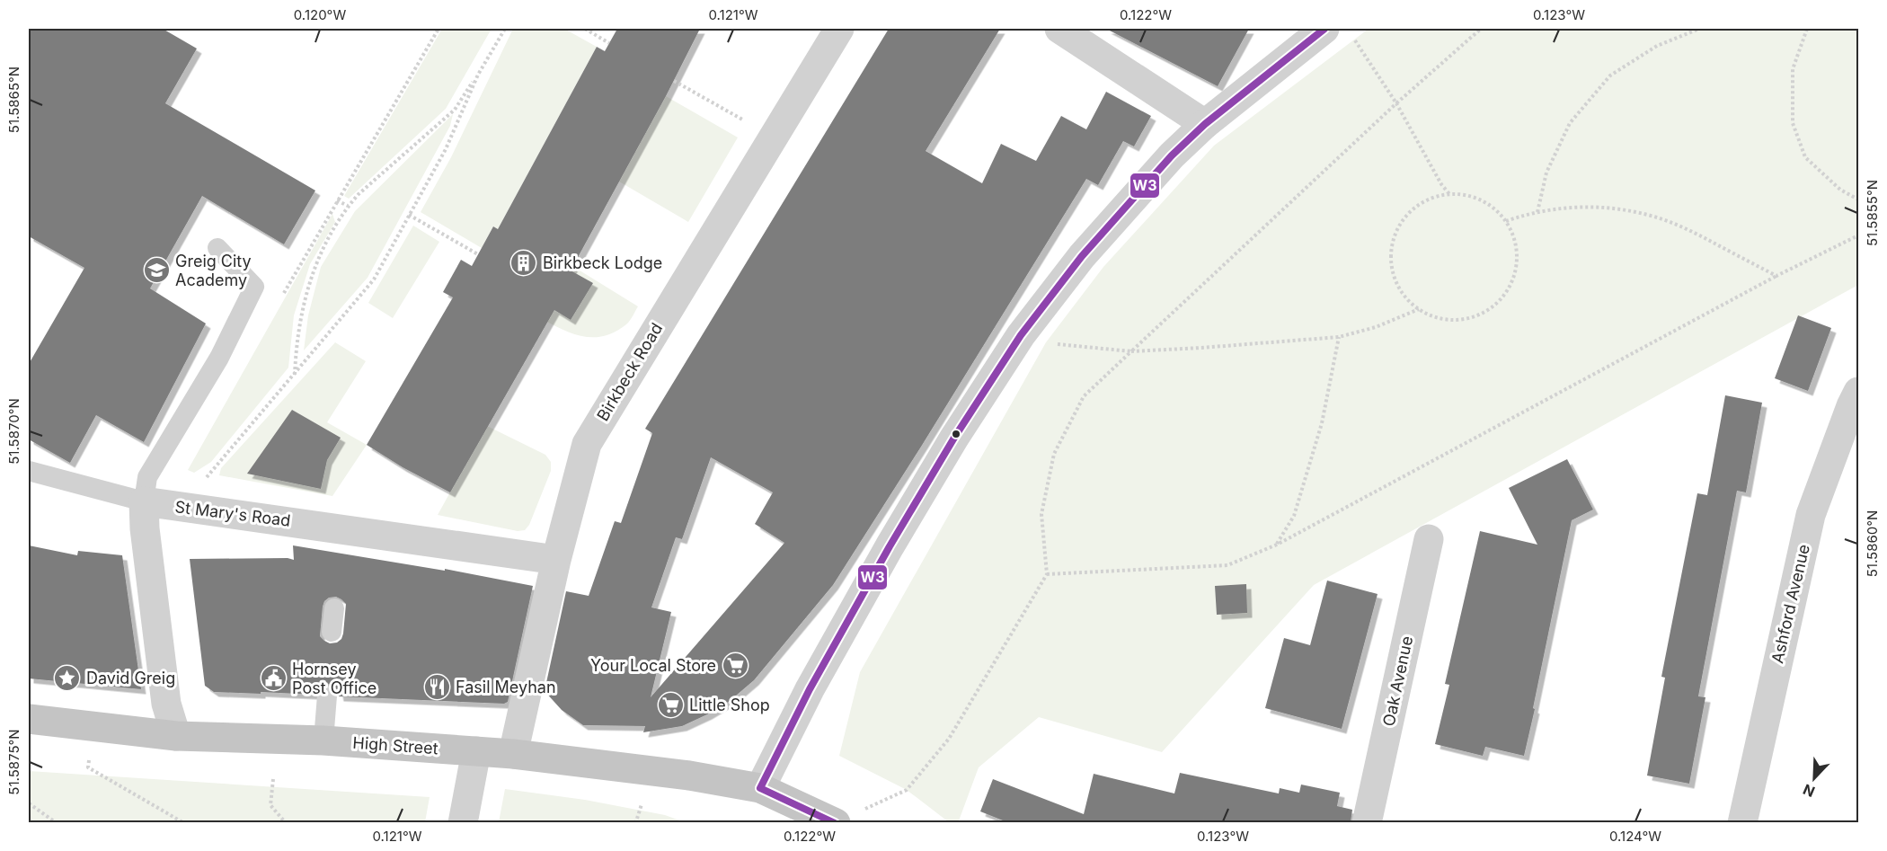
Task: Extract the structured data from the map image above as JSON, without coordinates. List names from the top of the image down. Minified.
{"streets":{"main road":["High Street"],"street":["Birkbeck Road","St Mary's Road","Ashford Avenue","Oak Avenue"]},"crossings":[["Birkbeck Road","St Mary's Road"],["Birkbeck Road","High Street"]],"places":{"building":["Birkbeck Lodge"],"school or university":["Greig City Academy"],"supermarket":["Your Local Store","Little Shop"],"place":["David Greig"],"public building":["Hornsey Post Office"],"restaurant":["Fasil Meyhan"]},"lines":["transit line W3"],"north":"bottom left","coordinates":["0.120°W","0.121°W","0.122°W","0.123°W","51.5865°N","51.5855°N","51.5870°N","51.5860°N","51.5875°N","0.124°W"]}
